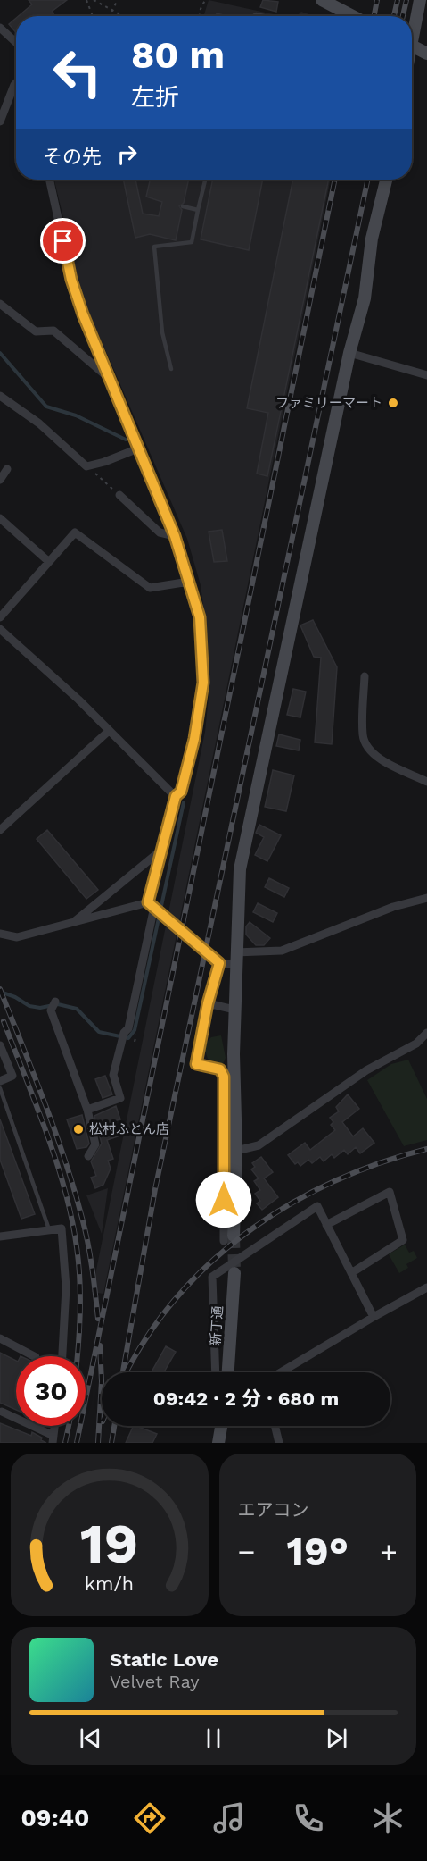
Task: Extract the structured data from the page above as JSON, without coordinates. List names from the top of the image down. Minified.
{"streets":{"street":["新丁通"]},"places":["ファミリーマート","松村ふとん店"],"page":{"turn":["80 m","左折"],"then":"その先","limit":"30","trip":"09:42 · 2 分 · 680 m","tile":"エアコン","heat":["−","19°","+"],"song":["Static Love","Velvet Ray"],"tabs":"09:40","gauge":["19","km/h"]}}
